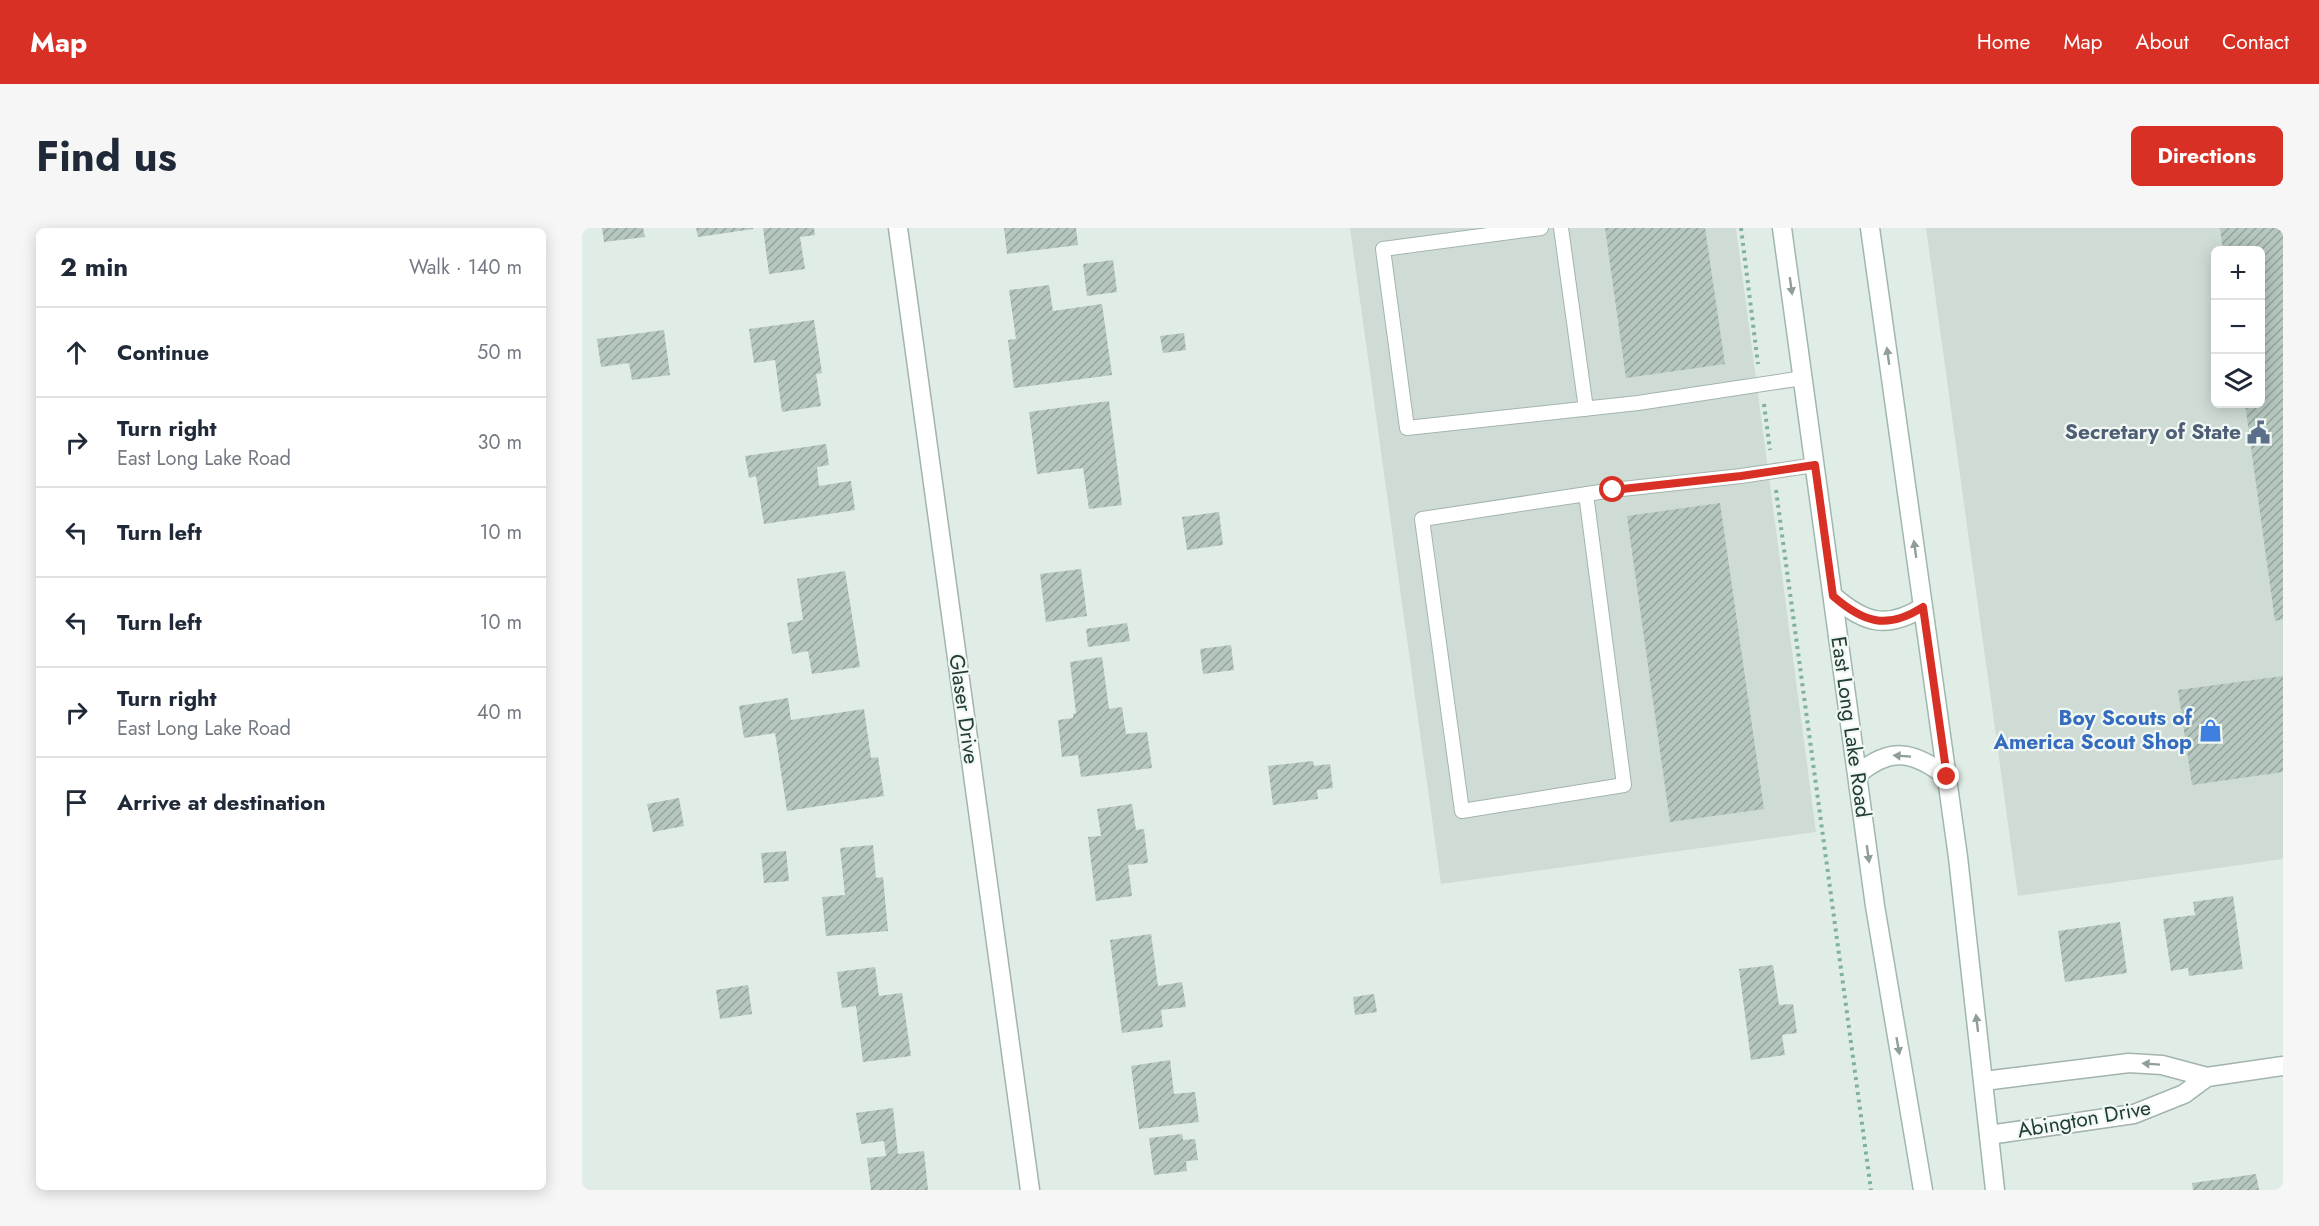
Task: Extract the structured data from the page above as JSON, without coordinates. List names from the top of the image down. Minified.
{"streets":{"main road":["Glaser Drive","East Long Lake Road","Abington Drive"]},"places":{"public building":["Secretary of State"],"shop":["Boy Scouts of America Scout Shop"]},"page":{"header":"Map","nav":["Home","Map","About","Contact"],"title":"Find us","buttons":"Directions","heading":["2 min","Walk · 140 m"],"map_buttons":["+","−"],"list":[["Continue","50 m"],["Turn right","East Long Lake Road","30 m"],["Turn left","10 m"],["Turn left","10 m"],["Turn right","East Long Lake Road","40 m"],"Arrive at destination"]}}
